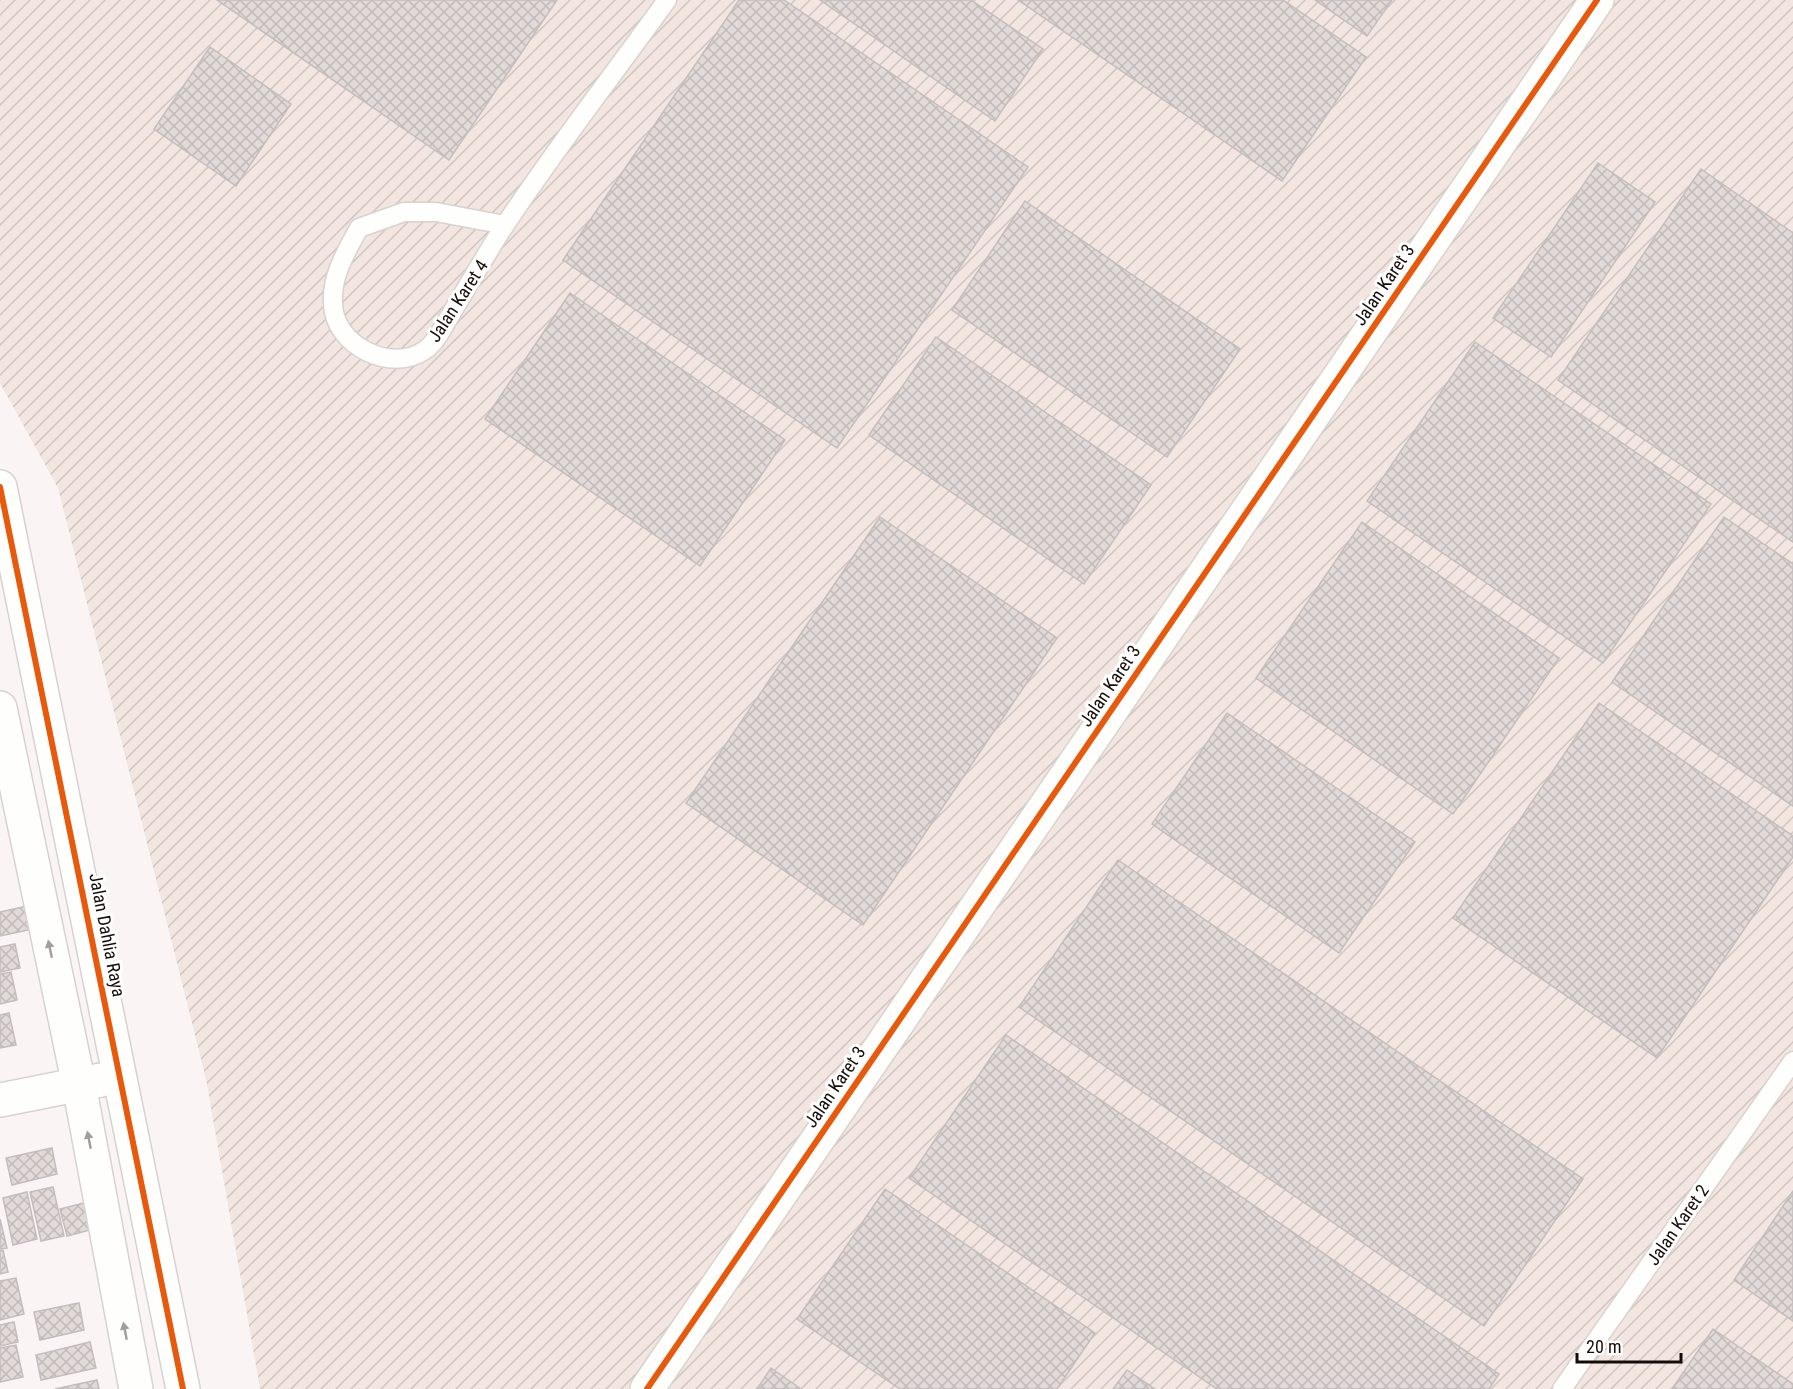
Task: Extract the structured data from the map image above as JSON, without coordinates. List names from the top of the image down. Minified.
{"streets":{"street":["Jalan Karet 3","Jalan Dahlia Raya"],"lane":["Jalan Karet 4","Jalan Karet 2"]},"scale_bar":"20 m"}
